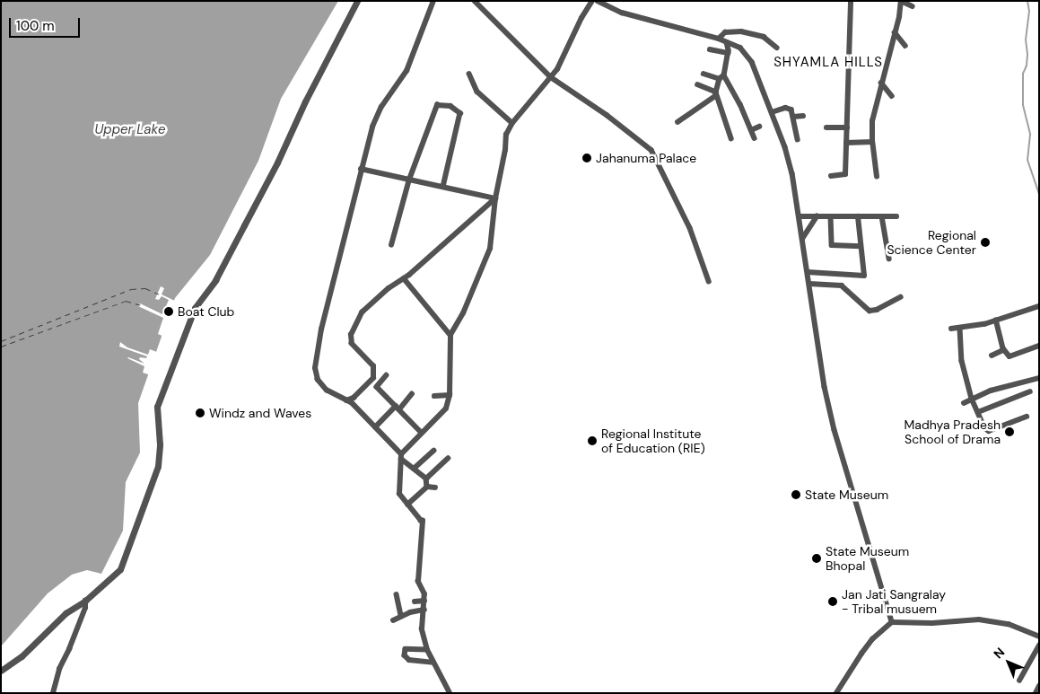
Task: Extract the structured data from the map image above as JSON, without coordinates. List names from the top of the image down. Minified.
{"districts":["SHYAMLA HILLS"],"water":["Upper Lake"],"places":["Jahanuma Palace","Regional Science Center","Boat Club","Windz and Waves","Madhya Pradesh School of Drama","Regional Institute of Education (RIE)","State Museum","State Museum Bhopal","Jan Jati Sangralay - Tribal musuem"],"scale_bar":"100 m","north":"top left"}
